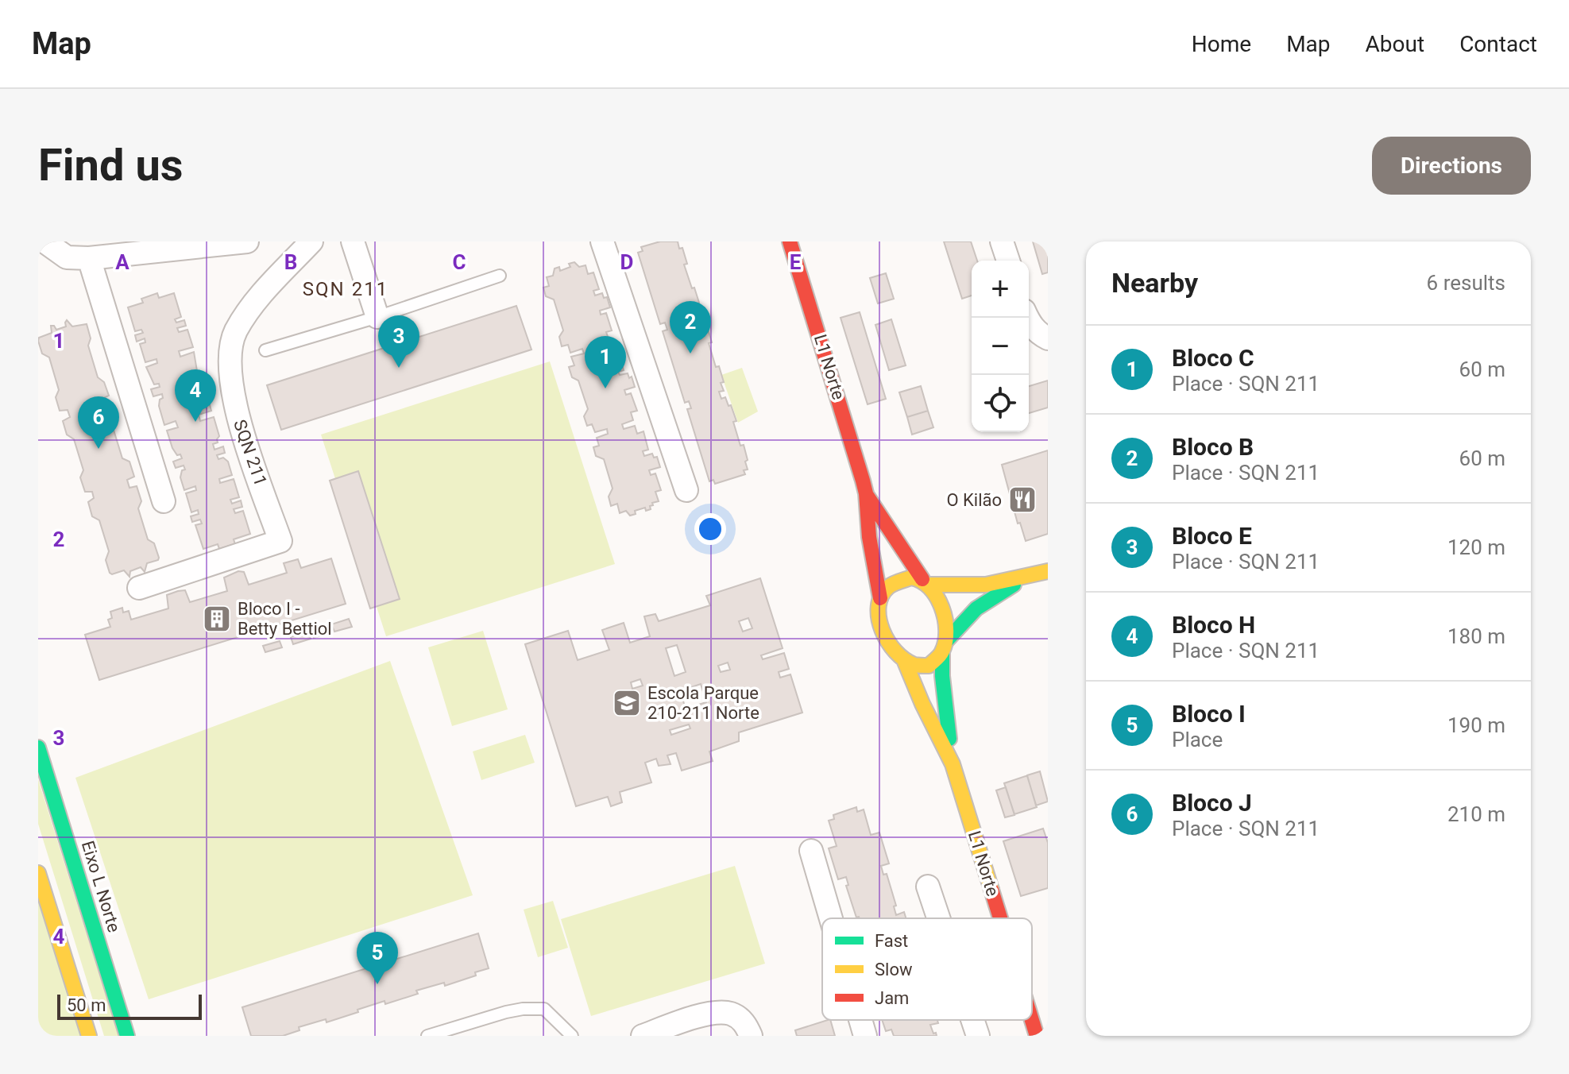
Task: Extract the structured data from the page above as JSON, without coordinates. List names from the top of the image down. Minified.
{"streets":{"street":["L1 Norte","SQN 211","Eixo L Norte"]},"districts":["SQN 211"],"places":{"restaurant":["O Kilão"],"building":["Bloco I - Betty Bettiol"],"school or university":["Escola Parque 210-211 Norte"]},"legend":["Fast","Slow","Jam"],"scale_bar":"50 m","page":{"header":"Map","nav":["Home","Map","About","Contact"],"buttons":"Directions","title":"Find us","heading":["Nearby","6 results"],"map_buttons":["+","−"],"pins":["2","3","1","4","6","5"],"list":[{"mark":"1","name":"Bloco C","note":"Place · SQN 211","value":"60 m"},{"mark":"2","name":"Bloco B","note":"Place · SQN 211","value":"60 m"},{"mark":"3","name":"Bloco E","note":"Place · SQN 211","value":"120 m"},{"mark":"4","name":"Bloco H","note":"Place · SQN 211","value":"180 m"},{"mark":"5","name":"Bloco I","note":"Place","value":"190 m"},{"mark":"6","name":"Bloco J","note":"Place · SQN 211","value":"210 m"}],"scale":"50 m"},"grid":{"columns":["A","B","C","D","E"],"rows":["1","2","3","4"]}}
